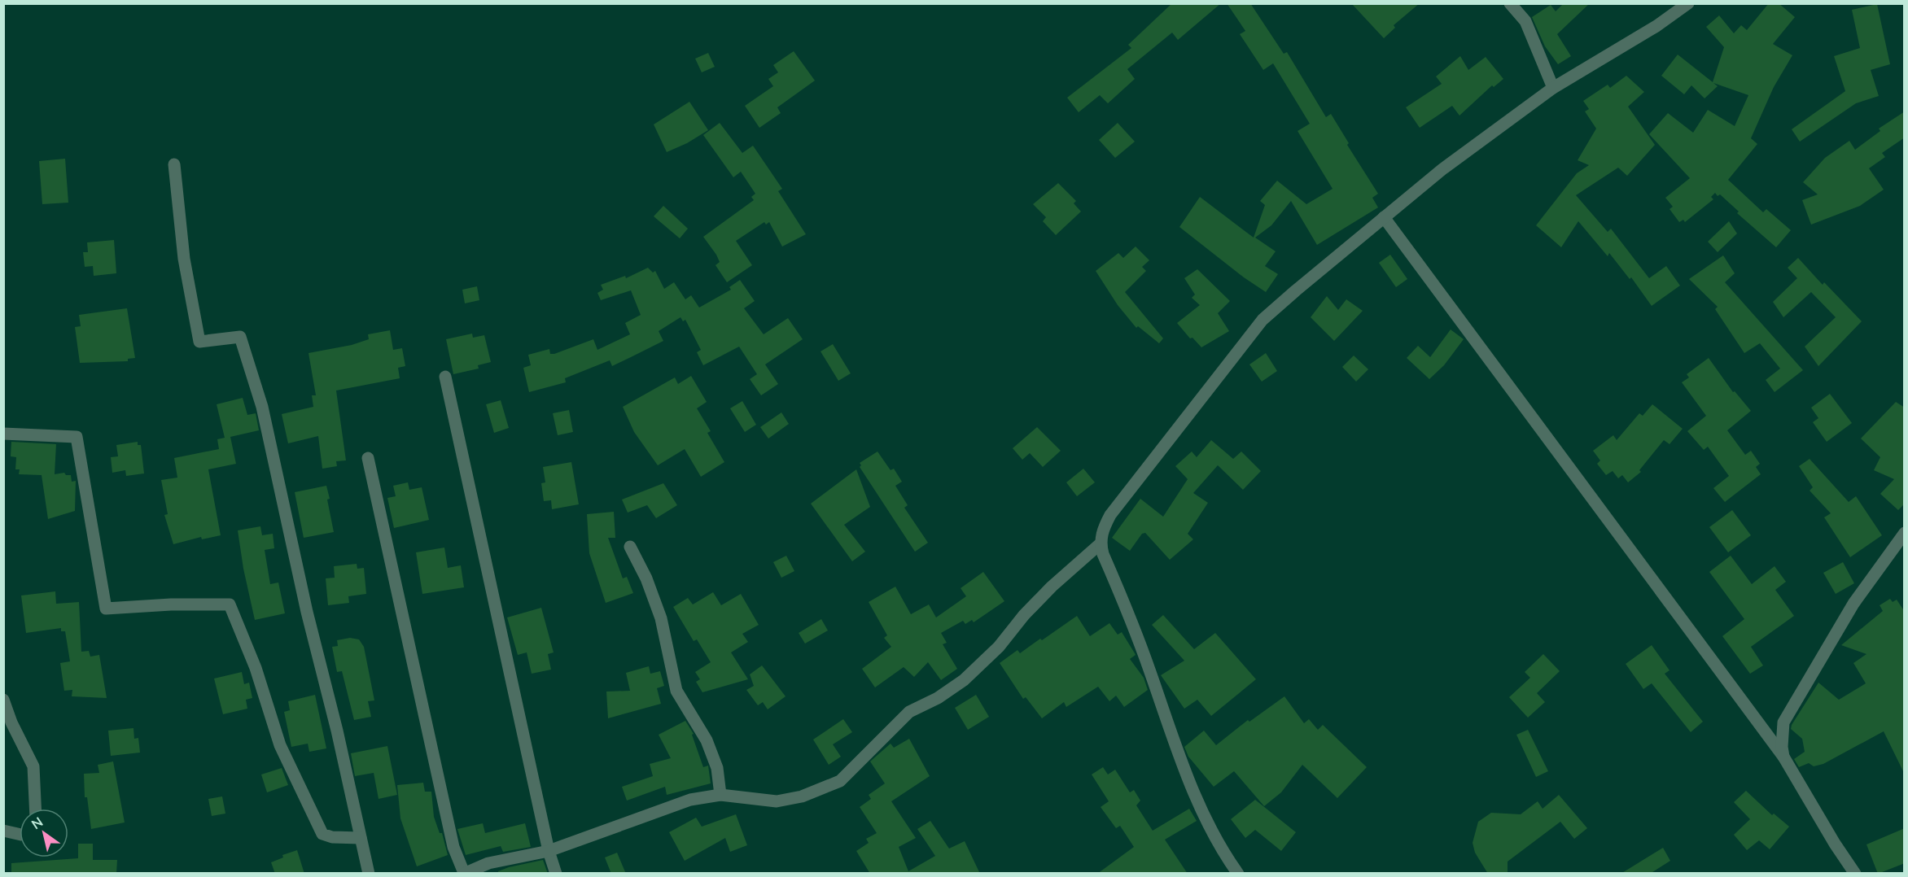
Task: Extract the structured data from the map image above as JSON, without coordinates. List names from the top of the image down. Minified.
{"north":"top left"}
